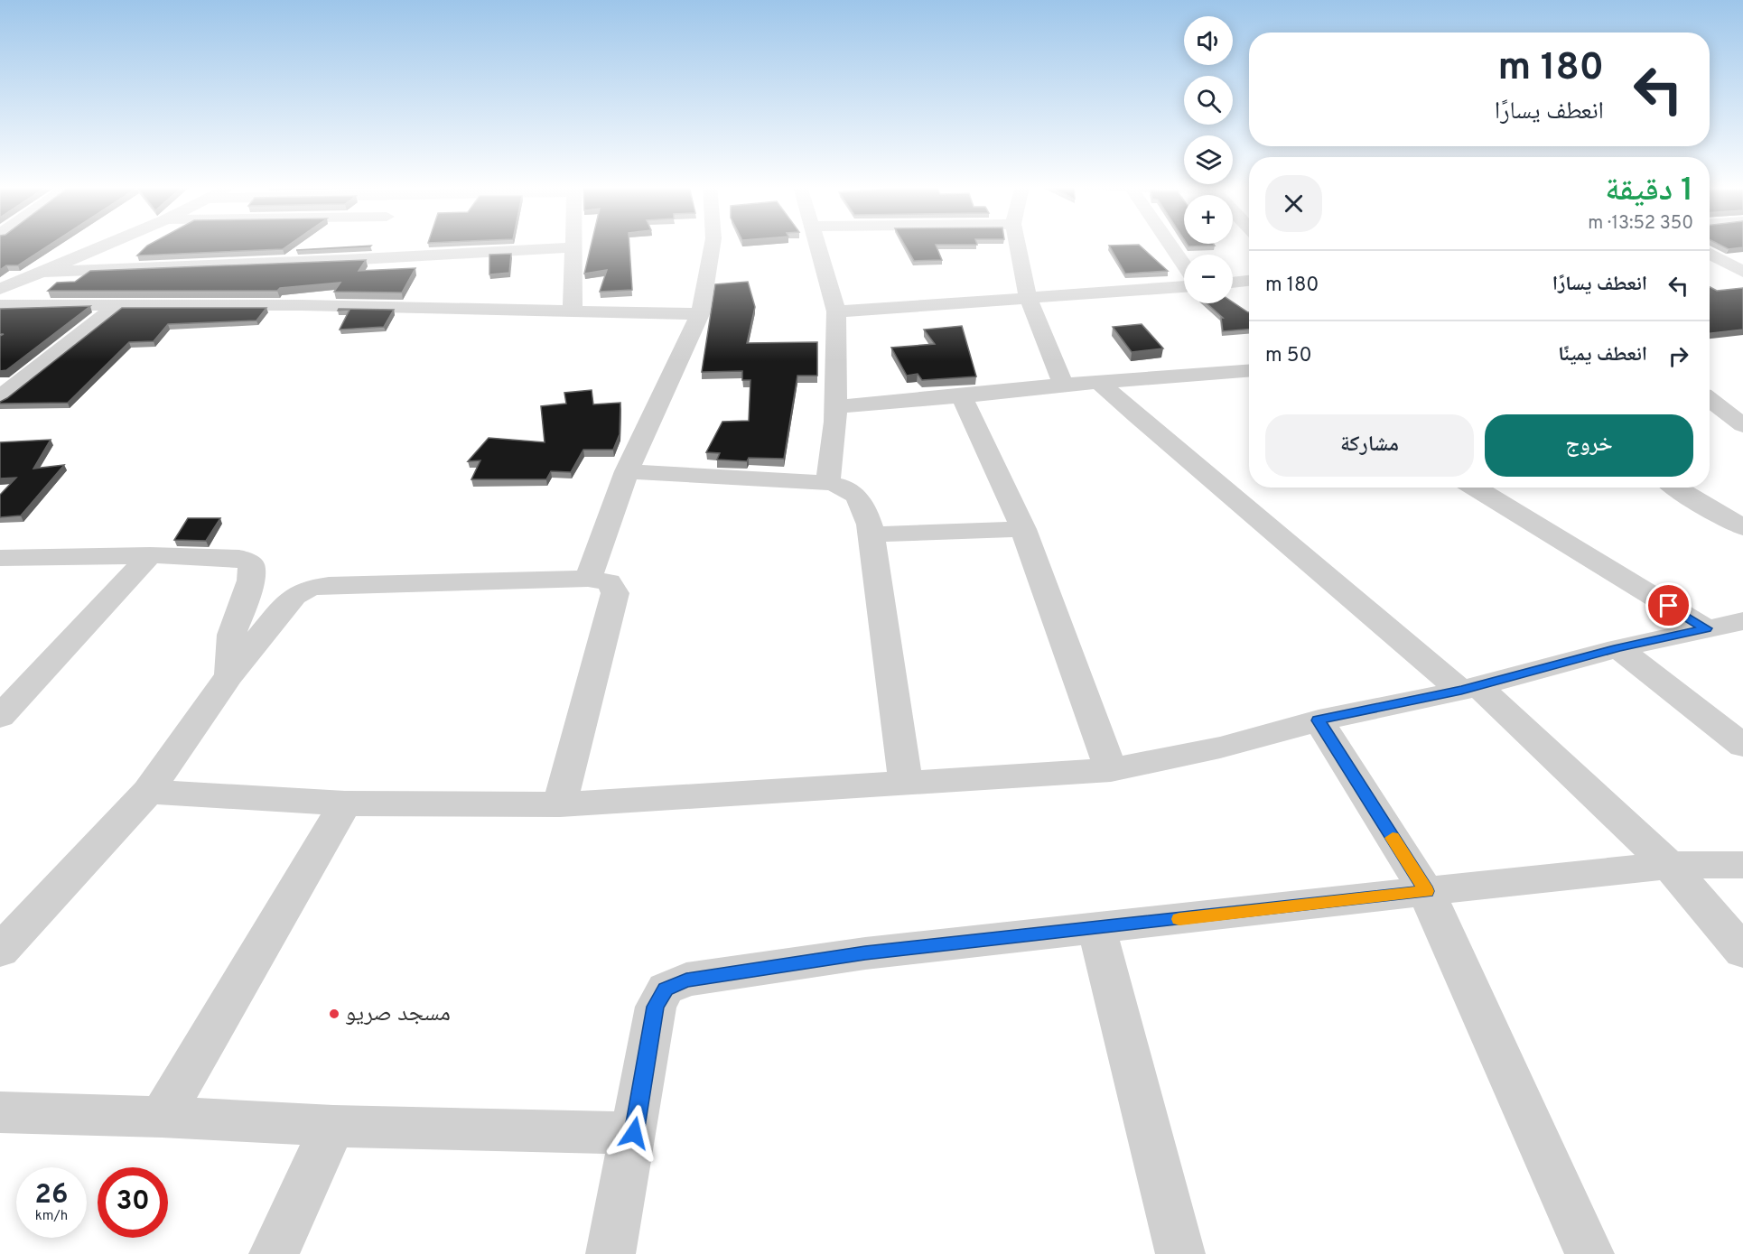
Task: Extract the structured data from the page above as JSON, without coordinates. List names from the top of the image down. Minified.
{"places":["مسجد صريو"],"page":{"map_buttons":["+","−"],"turn":["180 m","انعطف يسارًا"],"heading":["1 دقيقة","350 m · 13:52"],"list":[{"name":"انعطف يسارًا","value":"180 m"},{"name":"انعطف يمينًا","value":"50 m"}],"buttons":["خروج","مشاركة"],"speed":"26 km/h","limit":"30"}}
